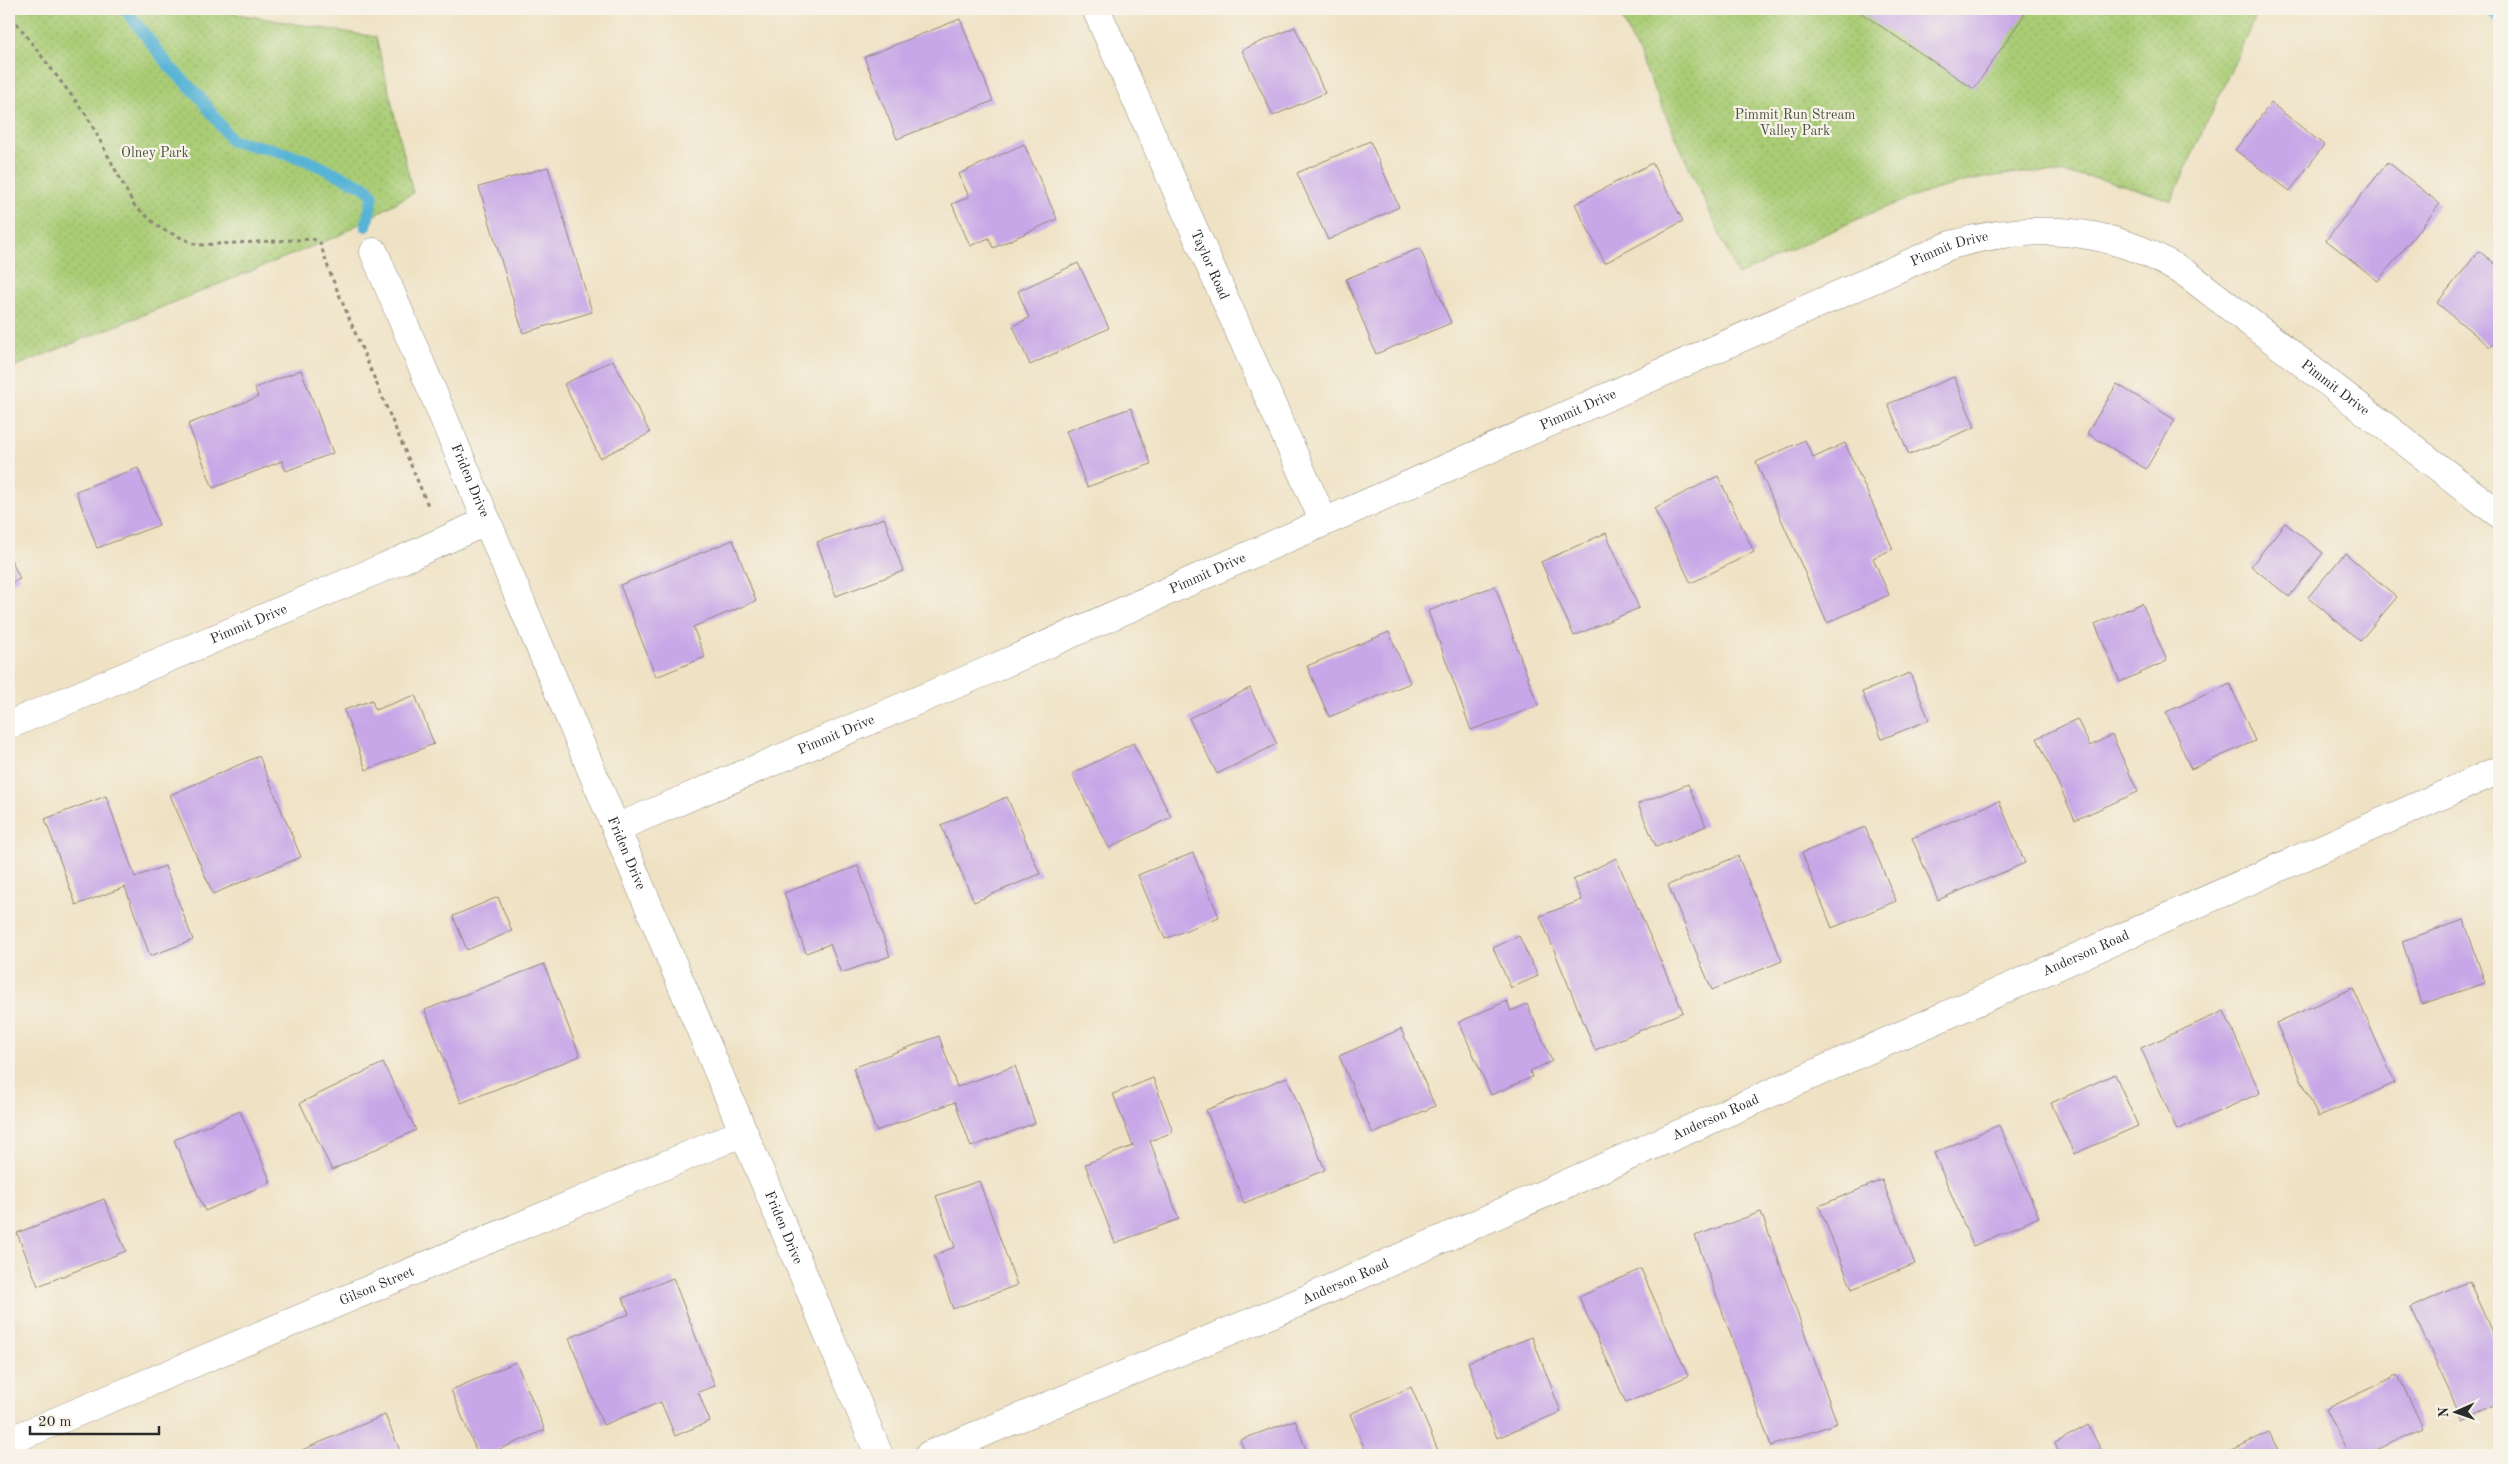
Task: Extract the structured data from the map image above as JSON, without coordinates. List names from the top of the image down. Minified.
{"streets":{"street":["Pimmit Drive","Taylor Road","Friden Drive","Anderson Road","Gilson Street"]},"crossings":[["Pimmit Drive","Taylor Road"],["Pimmit Drive","Friden Drive"],["Friden Drive","Gilson Street"]],"parks":["Pimmit Run Stream Valley Park","Olney Park"],"scale_bar":"20 m","north":"left"}
